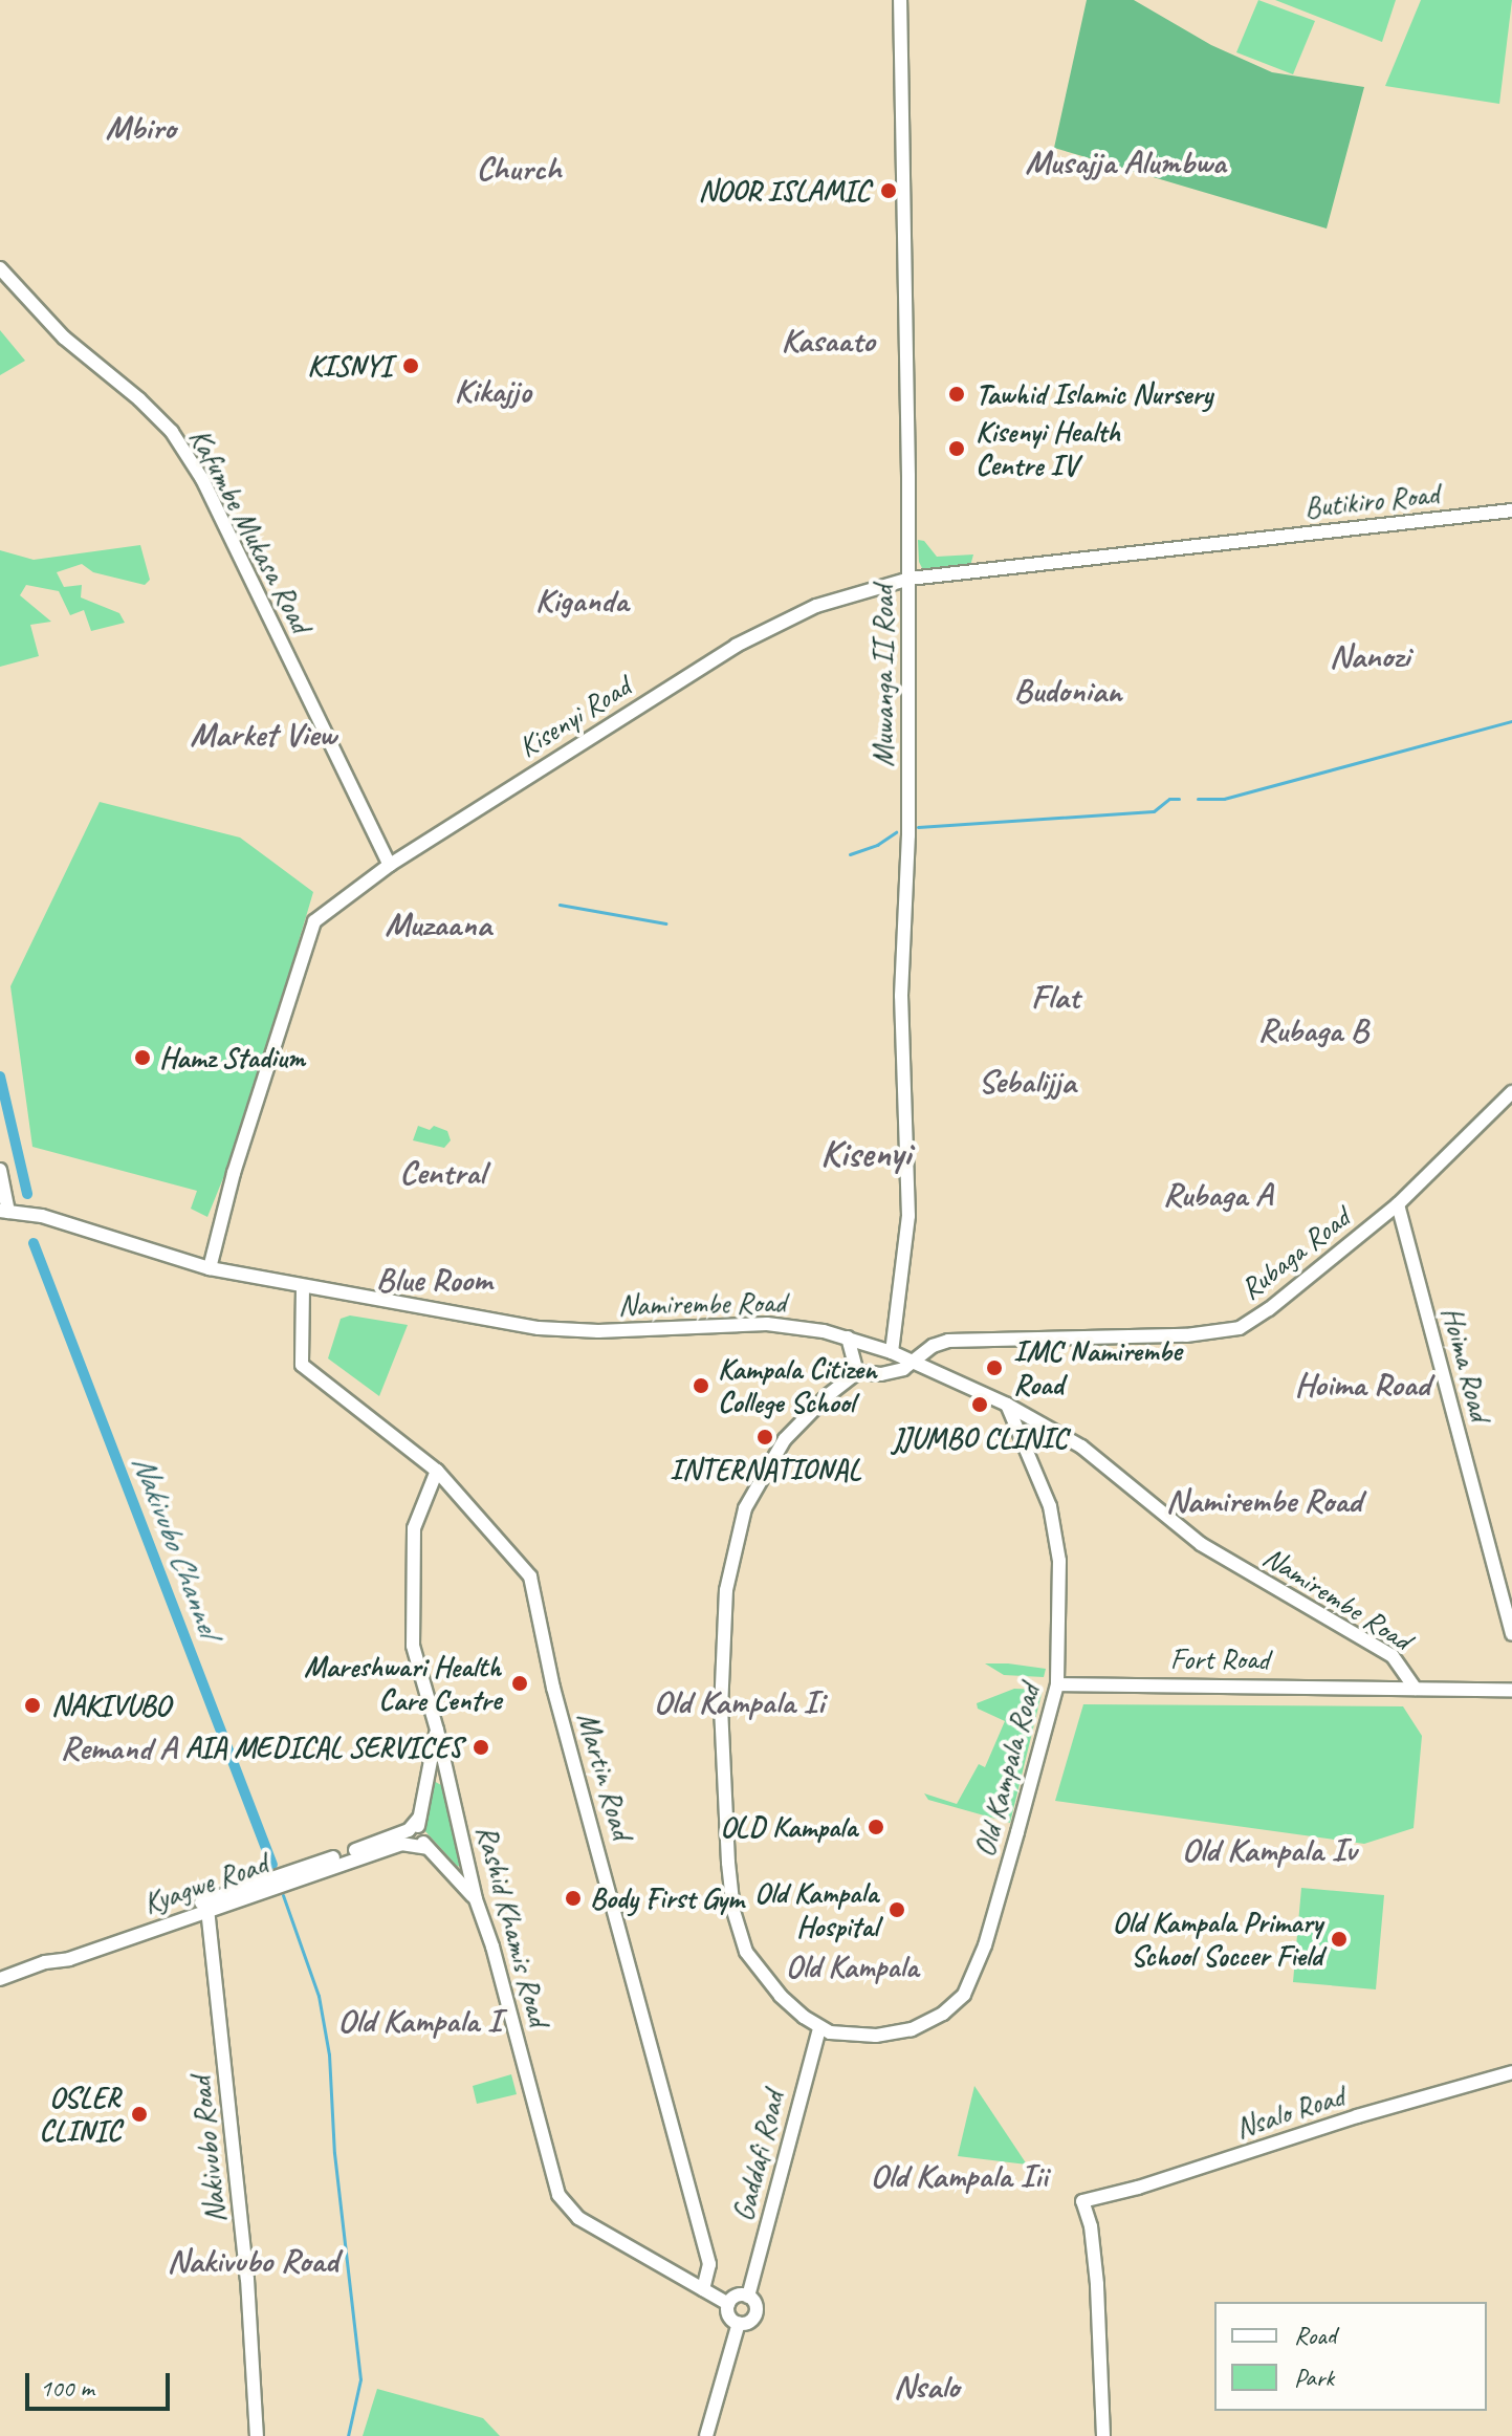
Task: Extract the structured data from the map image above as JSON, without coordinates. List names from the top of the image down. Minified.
{"streets":{"street":["Butikiro Road","Kafumbe Mukasa Road","Muwanga II Road","Kisenyi Road","Rubaga Road","Namirembe Road","Hoima Road","Fort Road","Old Kampala Road","Martin Road","Kyagwe Road","Rashid Khamis Road","Nsalo Road","Nakivubo Road","Gaddafi Road"]},"crossings":[["Butikiro Road","Kisenyi Road"],["Kafumbe Mukasa Road","Kisenyi Road"],["Muwanga II Road","Kisenyi Road"],["Muwanga II Road","Namirembe Road"],["Kisenyi Road","Namirembe Road"],["Rubaga Road","Namirembe Road"],["Rubaga Road","Hoima Road"],["Namirembe Road","Fort Road"],["Namirembe Road","Old Kampala Road"],["Namirembe Road","Martin Road"],["Fort Road","Old Kampala Road"],["Old Kampala Road","Gaddafi Road"],["Martin Road","Rashid Khamis Road"],["Kyagwe Road","Nakivubo Road"],["Rashid Khamis Road","Gaddafi Road"]],"districts":["Mbiro","Musajja Alumbwa","Church","Kasaato","Kikajjo","Kiganda","Nanozi","Budonian","Market View","Muzaana","Flat","Rubaga B","Sebalijja","Kisenyi","Central","Rubaga A","Blue Room","Hoima Road","Namirembe Road","Old Kampala Ii","Remand A","Old Kampala Iv","Old Kampala","Old Kampala I","Old Kampala Iii","Nakivubo Road","Nsalo"],"water":["Nakivubo Channel"],"places":["NOOR ISLAMIC","KISNYI","Tawhid Islamic Nursery","Kisenyi Health Centre IV","Hamz Stadium","IMC Namirembe Road","Kampala Citizen College School","JJUMBO CLINIC","INTERNATIONAL","Mareshwari Health Care Centre","NAKIVUBO","AIA MEDICAL SERVICES","OLD Kampala","Body First Gym","Old Kampala Hospital","Old Kampala Primary School Soccer Field","OSLER CLINIC"],"legend":["Road","Park"],"scale_bar":"100 m"}
